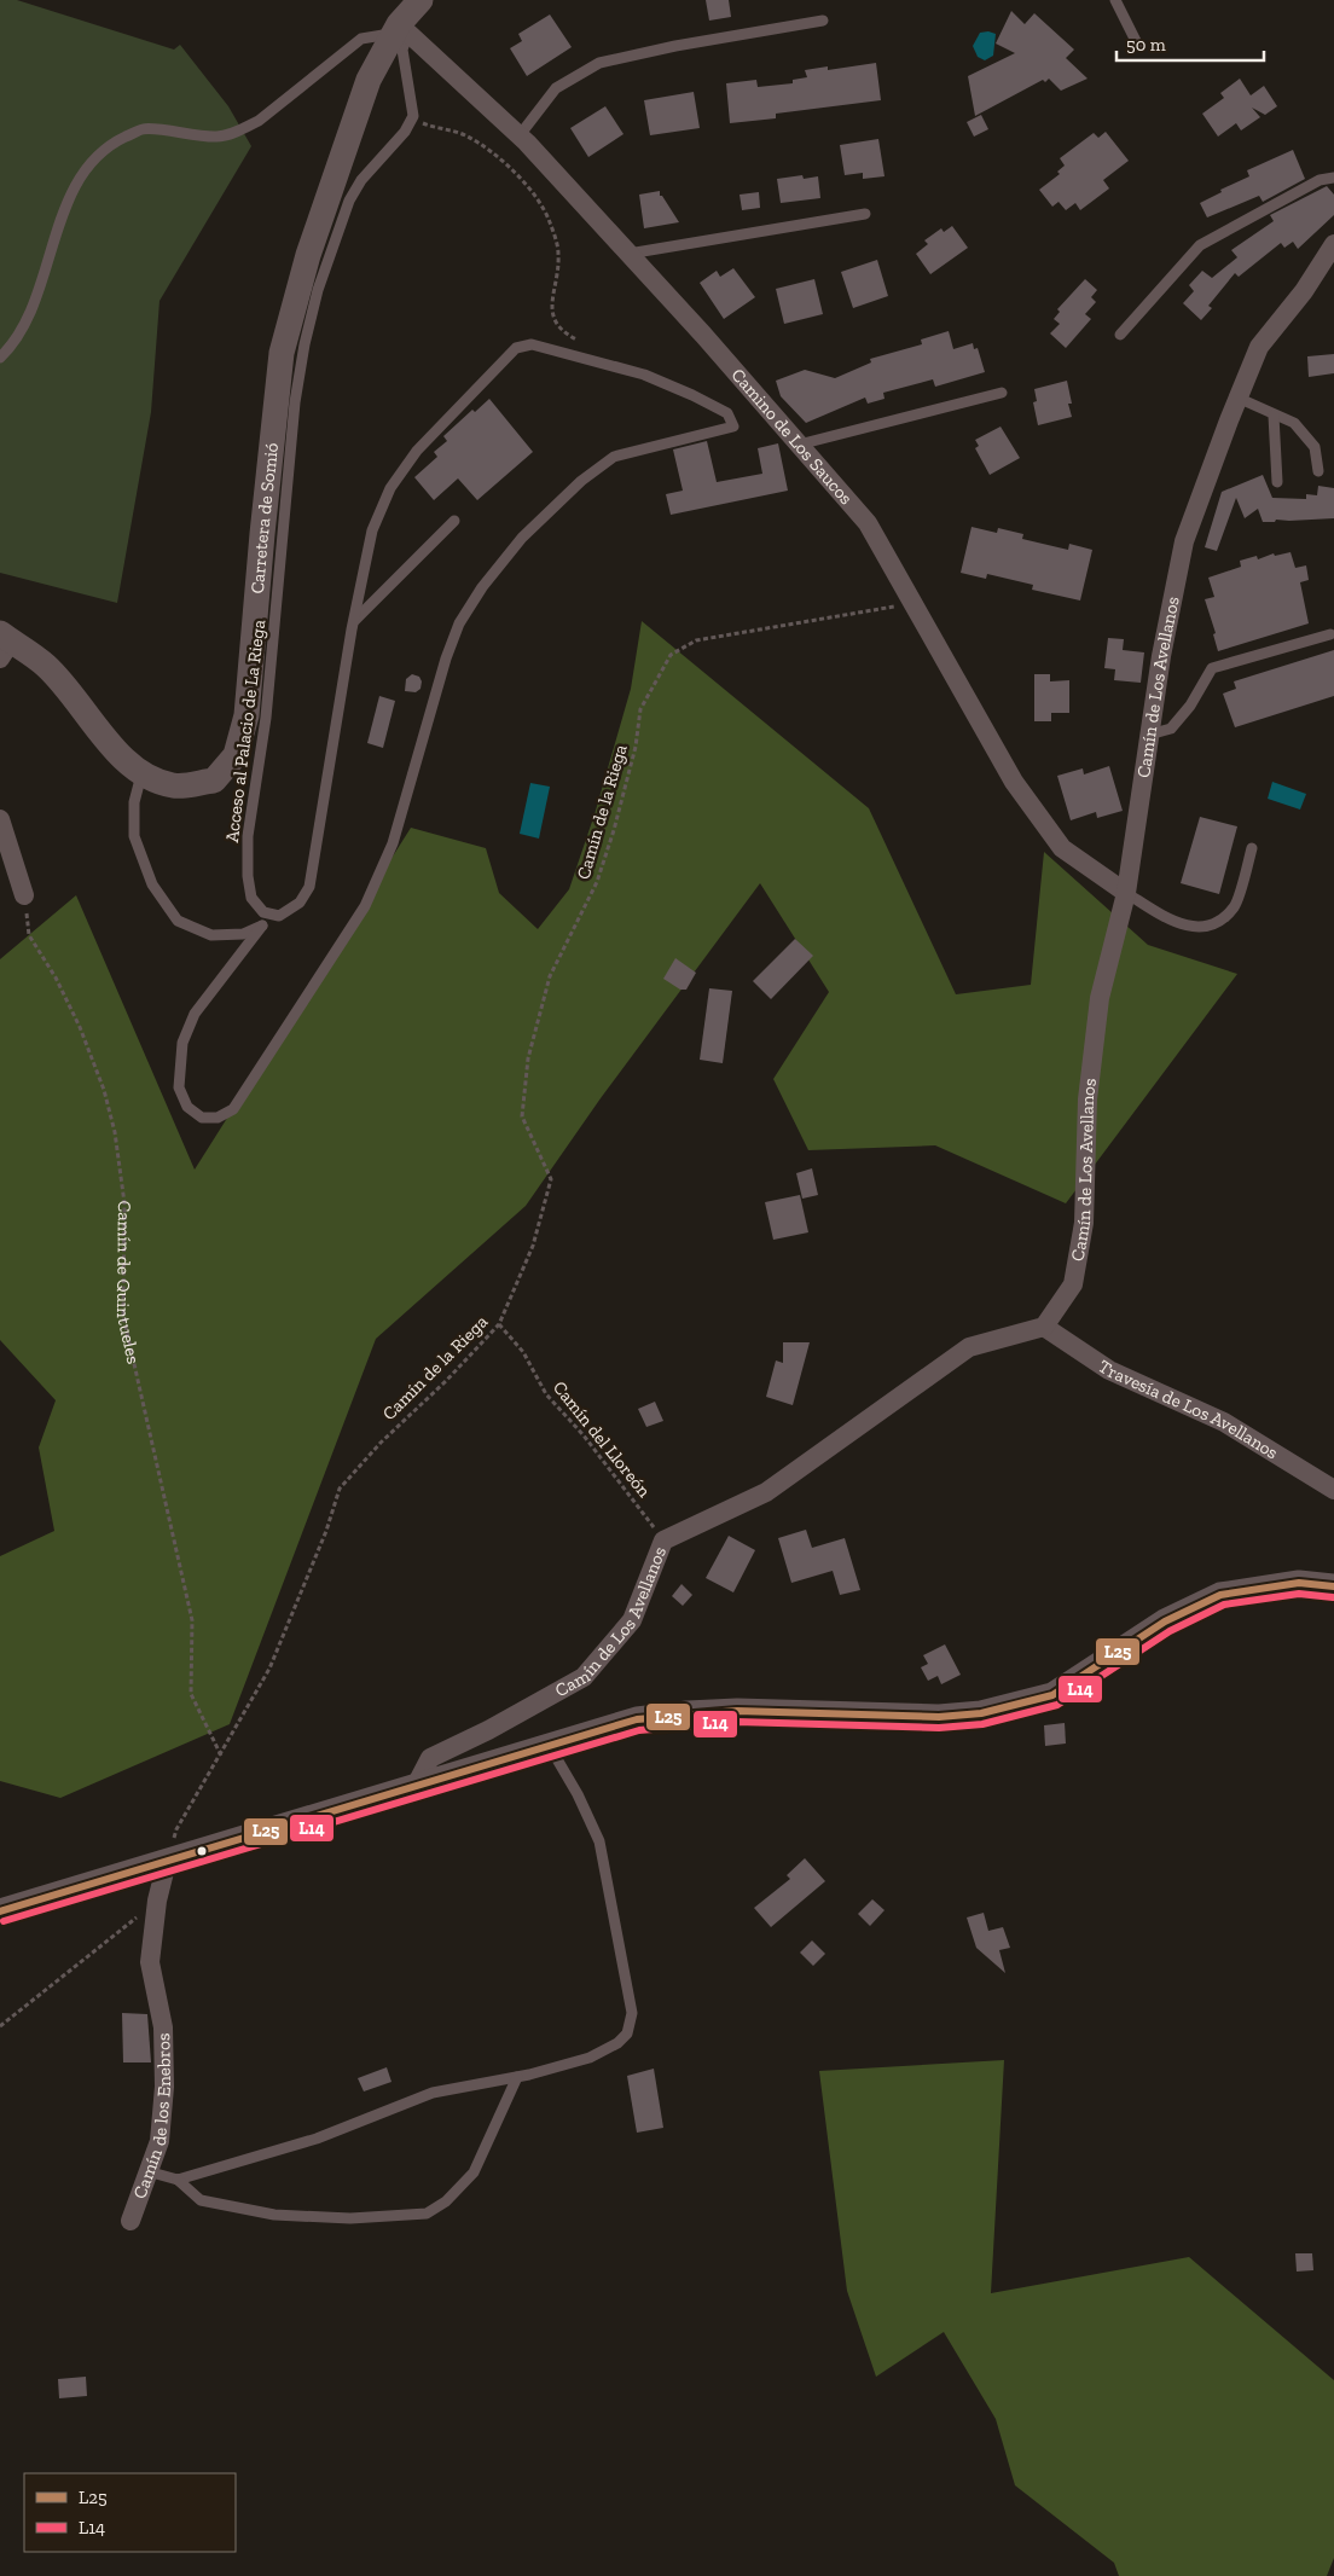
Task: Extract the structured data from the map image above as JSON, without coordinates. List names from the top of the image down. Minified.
{"streets":{"street":["Camino de Los Saucos","Carretera de Somió","Camín de Los Avellanos","Travesía de Los Avellanos","Camín de los Enebros"],"lane":["Acceso al Palacio de La Riega"],"path":["Camín de la Riega","Camín de Quintueles","Camín del Lloreón"]},"crossings":[["Camino de Los Saucos","Carretera de Somió"],["Camino de Los Saucos","Camín de Los Avellanos"],["Camino de Los Saucos","Camín de la Riega"],["Camín de Los Avellanos","Travesía de Los Avellanos"],["Camín de Los Avellanos","Camín del Lloreón"],["Camín de la Riega","Camín de Quintueles"],["Camín de la Riega","Camín del Lloreón"]],"lines":["transit line L25","transit line L14"],"legend":["L25","L14"],"scale_bar":"50 m"}
